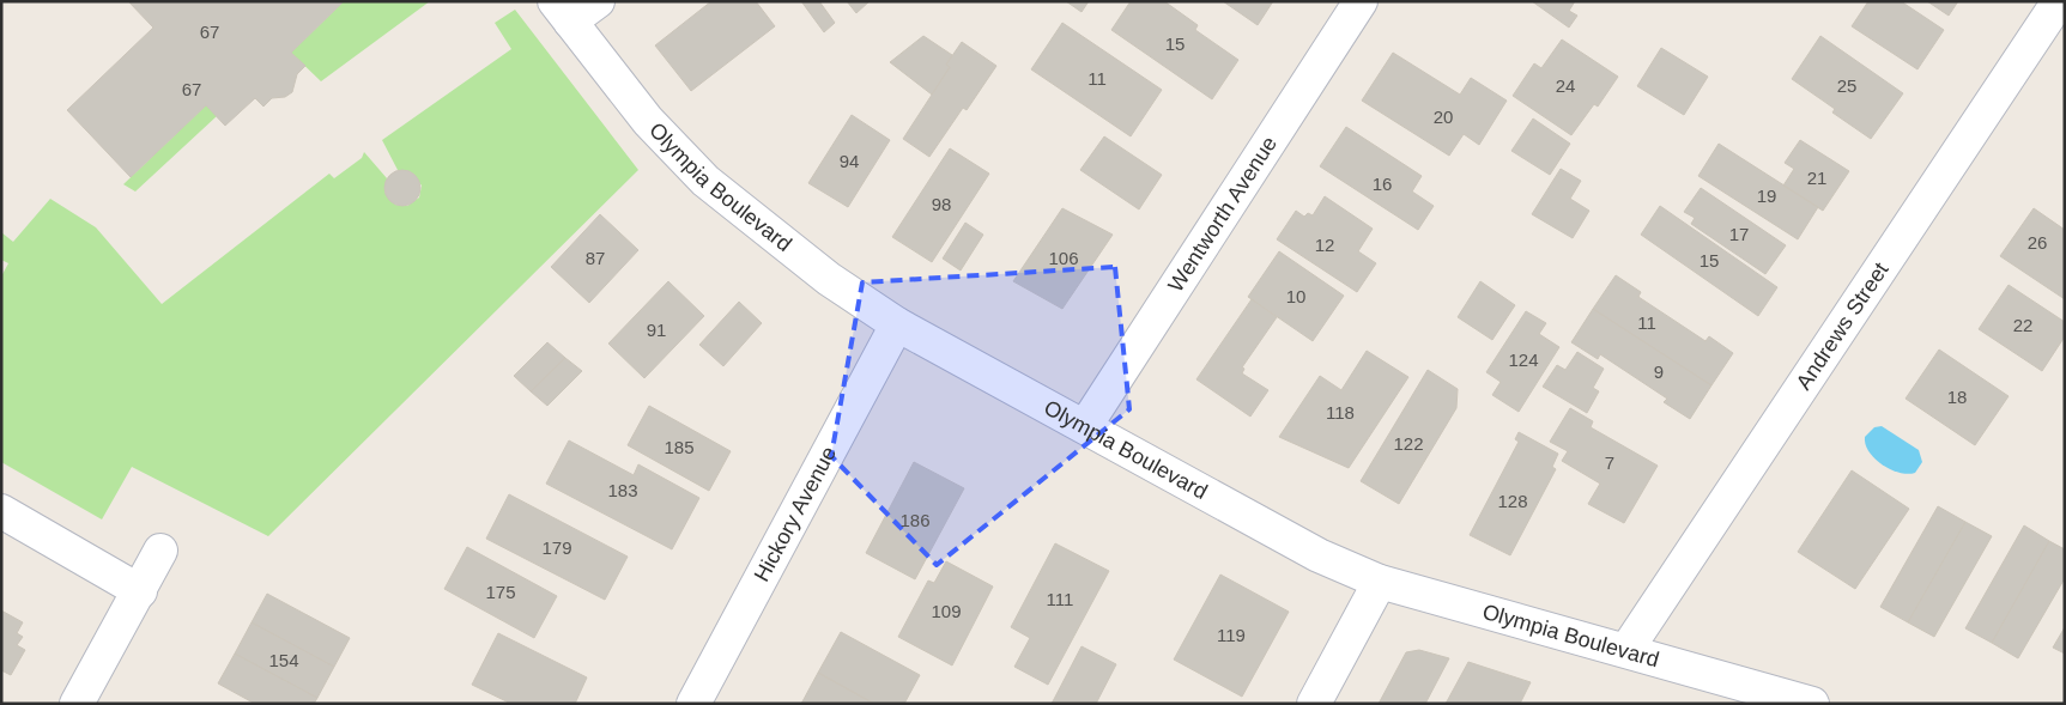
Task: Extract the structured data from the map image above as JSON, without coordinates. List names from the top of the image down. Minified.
{"streets":{"street":["Olympia Boulevard","Wentworth Avenue","Andrews Street","Hickory Avenue"]},"crossings":[["Olympia Boulevard","Wentworth Avenue"],["Olympia Boulevard","Andrews Street"],["Olympia Boulevard","Hickory Avenue"]],"house_numbers":["67","15","11","24","25","67","20","94","21","16","19","98","17","26","12","87","106","15","10","11","22","91","124","9","18","118","122","185","7","183","128","186","179","175","111","109","119","154"]}
